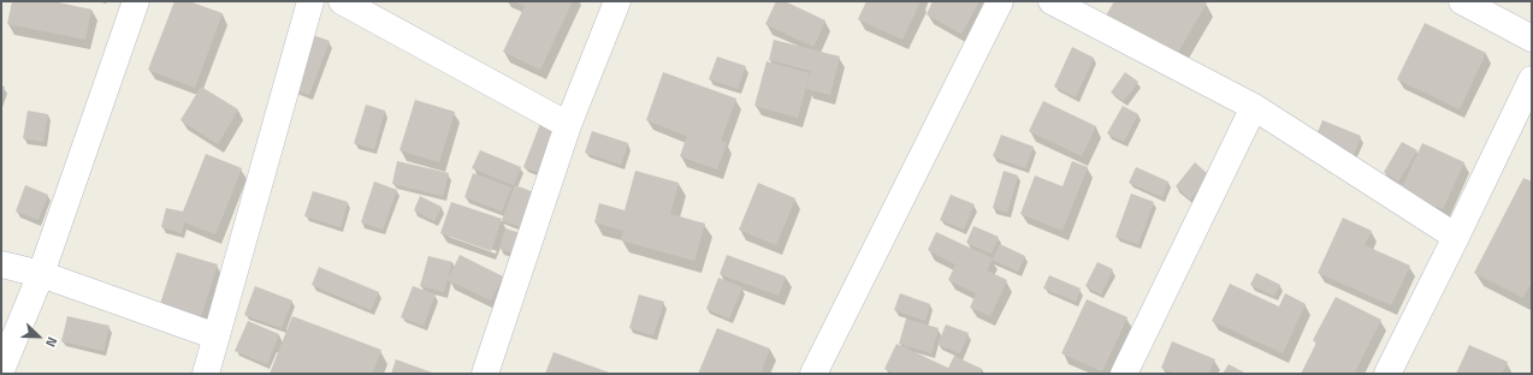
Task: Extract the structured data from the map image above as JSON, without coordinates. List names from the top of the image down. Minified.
{"north":"bottom right"}
